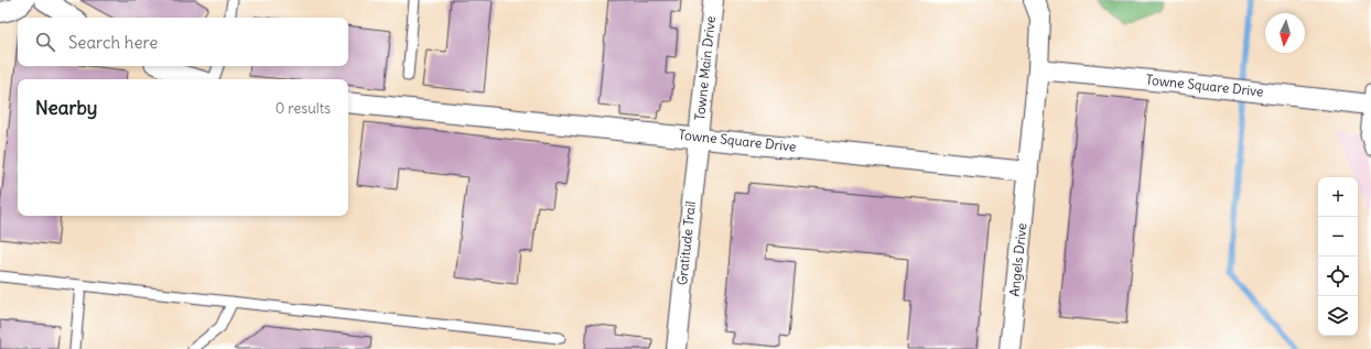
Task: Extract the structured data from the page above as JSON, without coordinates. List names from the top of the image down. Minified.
{"streets":{"street":["Towne Main Drive","Towne Square Drive","Gratitude Trail","Angels Drive"]},"crossings":[["Towne Main Drive","Towne Square Drive"],["Towne Main Drive","Gratitude Trail"],["Towne Square Drive","Gratitude Trail"],["Towne Square Drive","Angels Drive"]],"north":"bottom","page":{"search":"Search here","heading":["Nearby","0 results"],"map_buttons":["+","−"]}}
